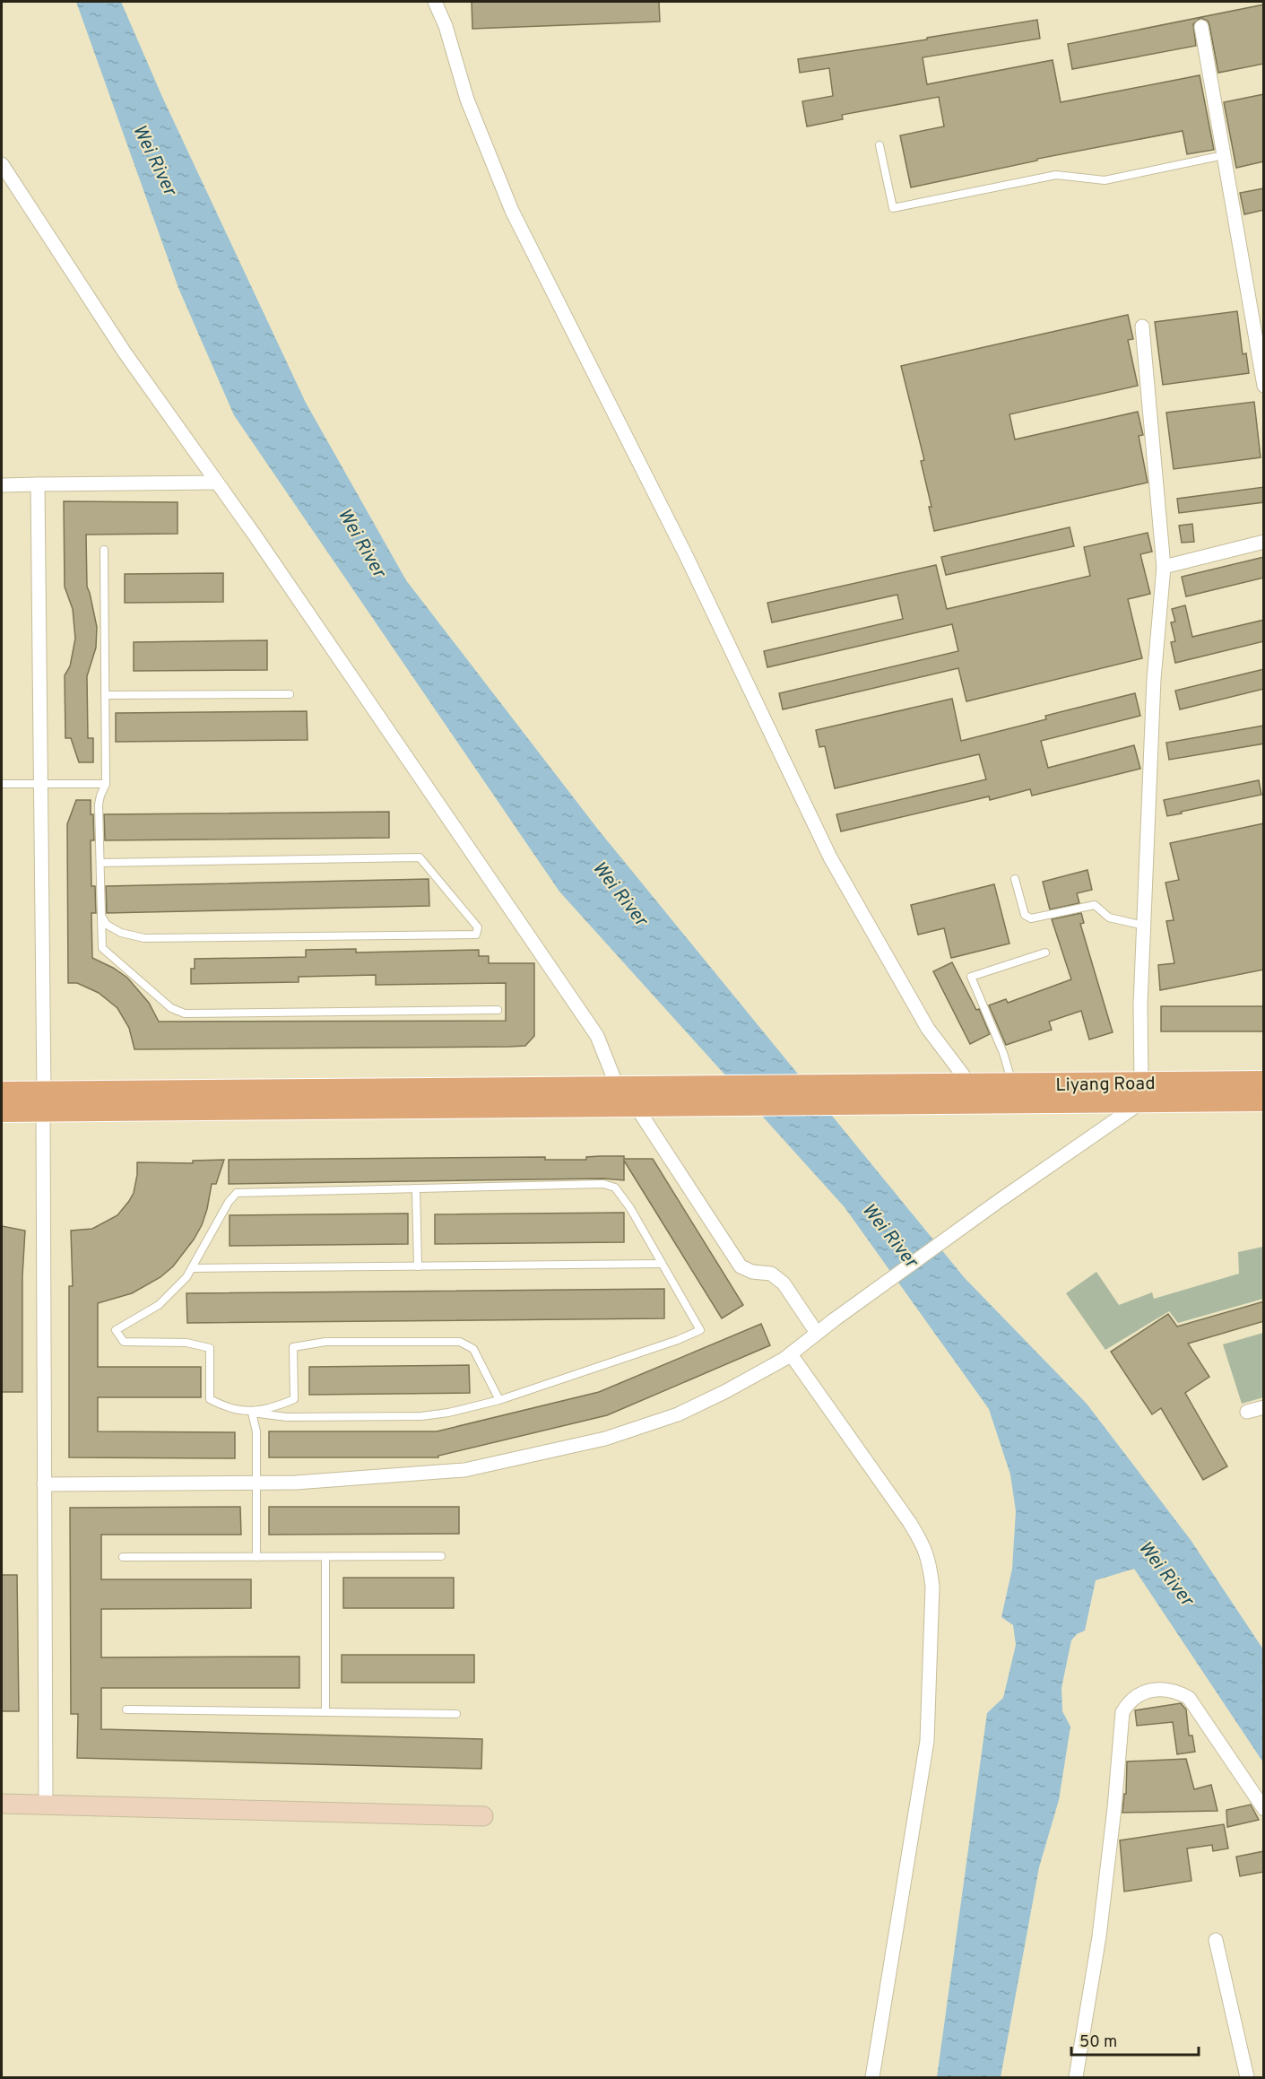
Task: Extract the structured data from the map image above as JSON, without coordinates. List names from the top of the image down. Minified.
{"streets":{"main road":["Liyang Road"]},"water":["Wei River"],"scale_bar":"50 m"}
